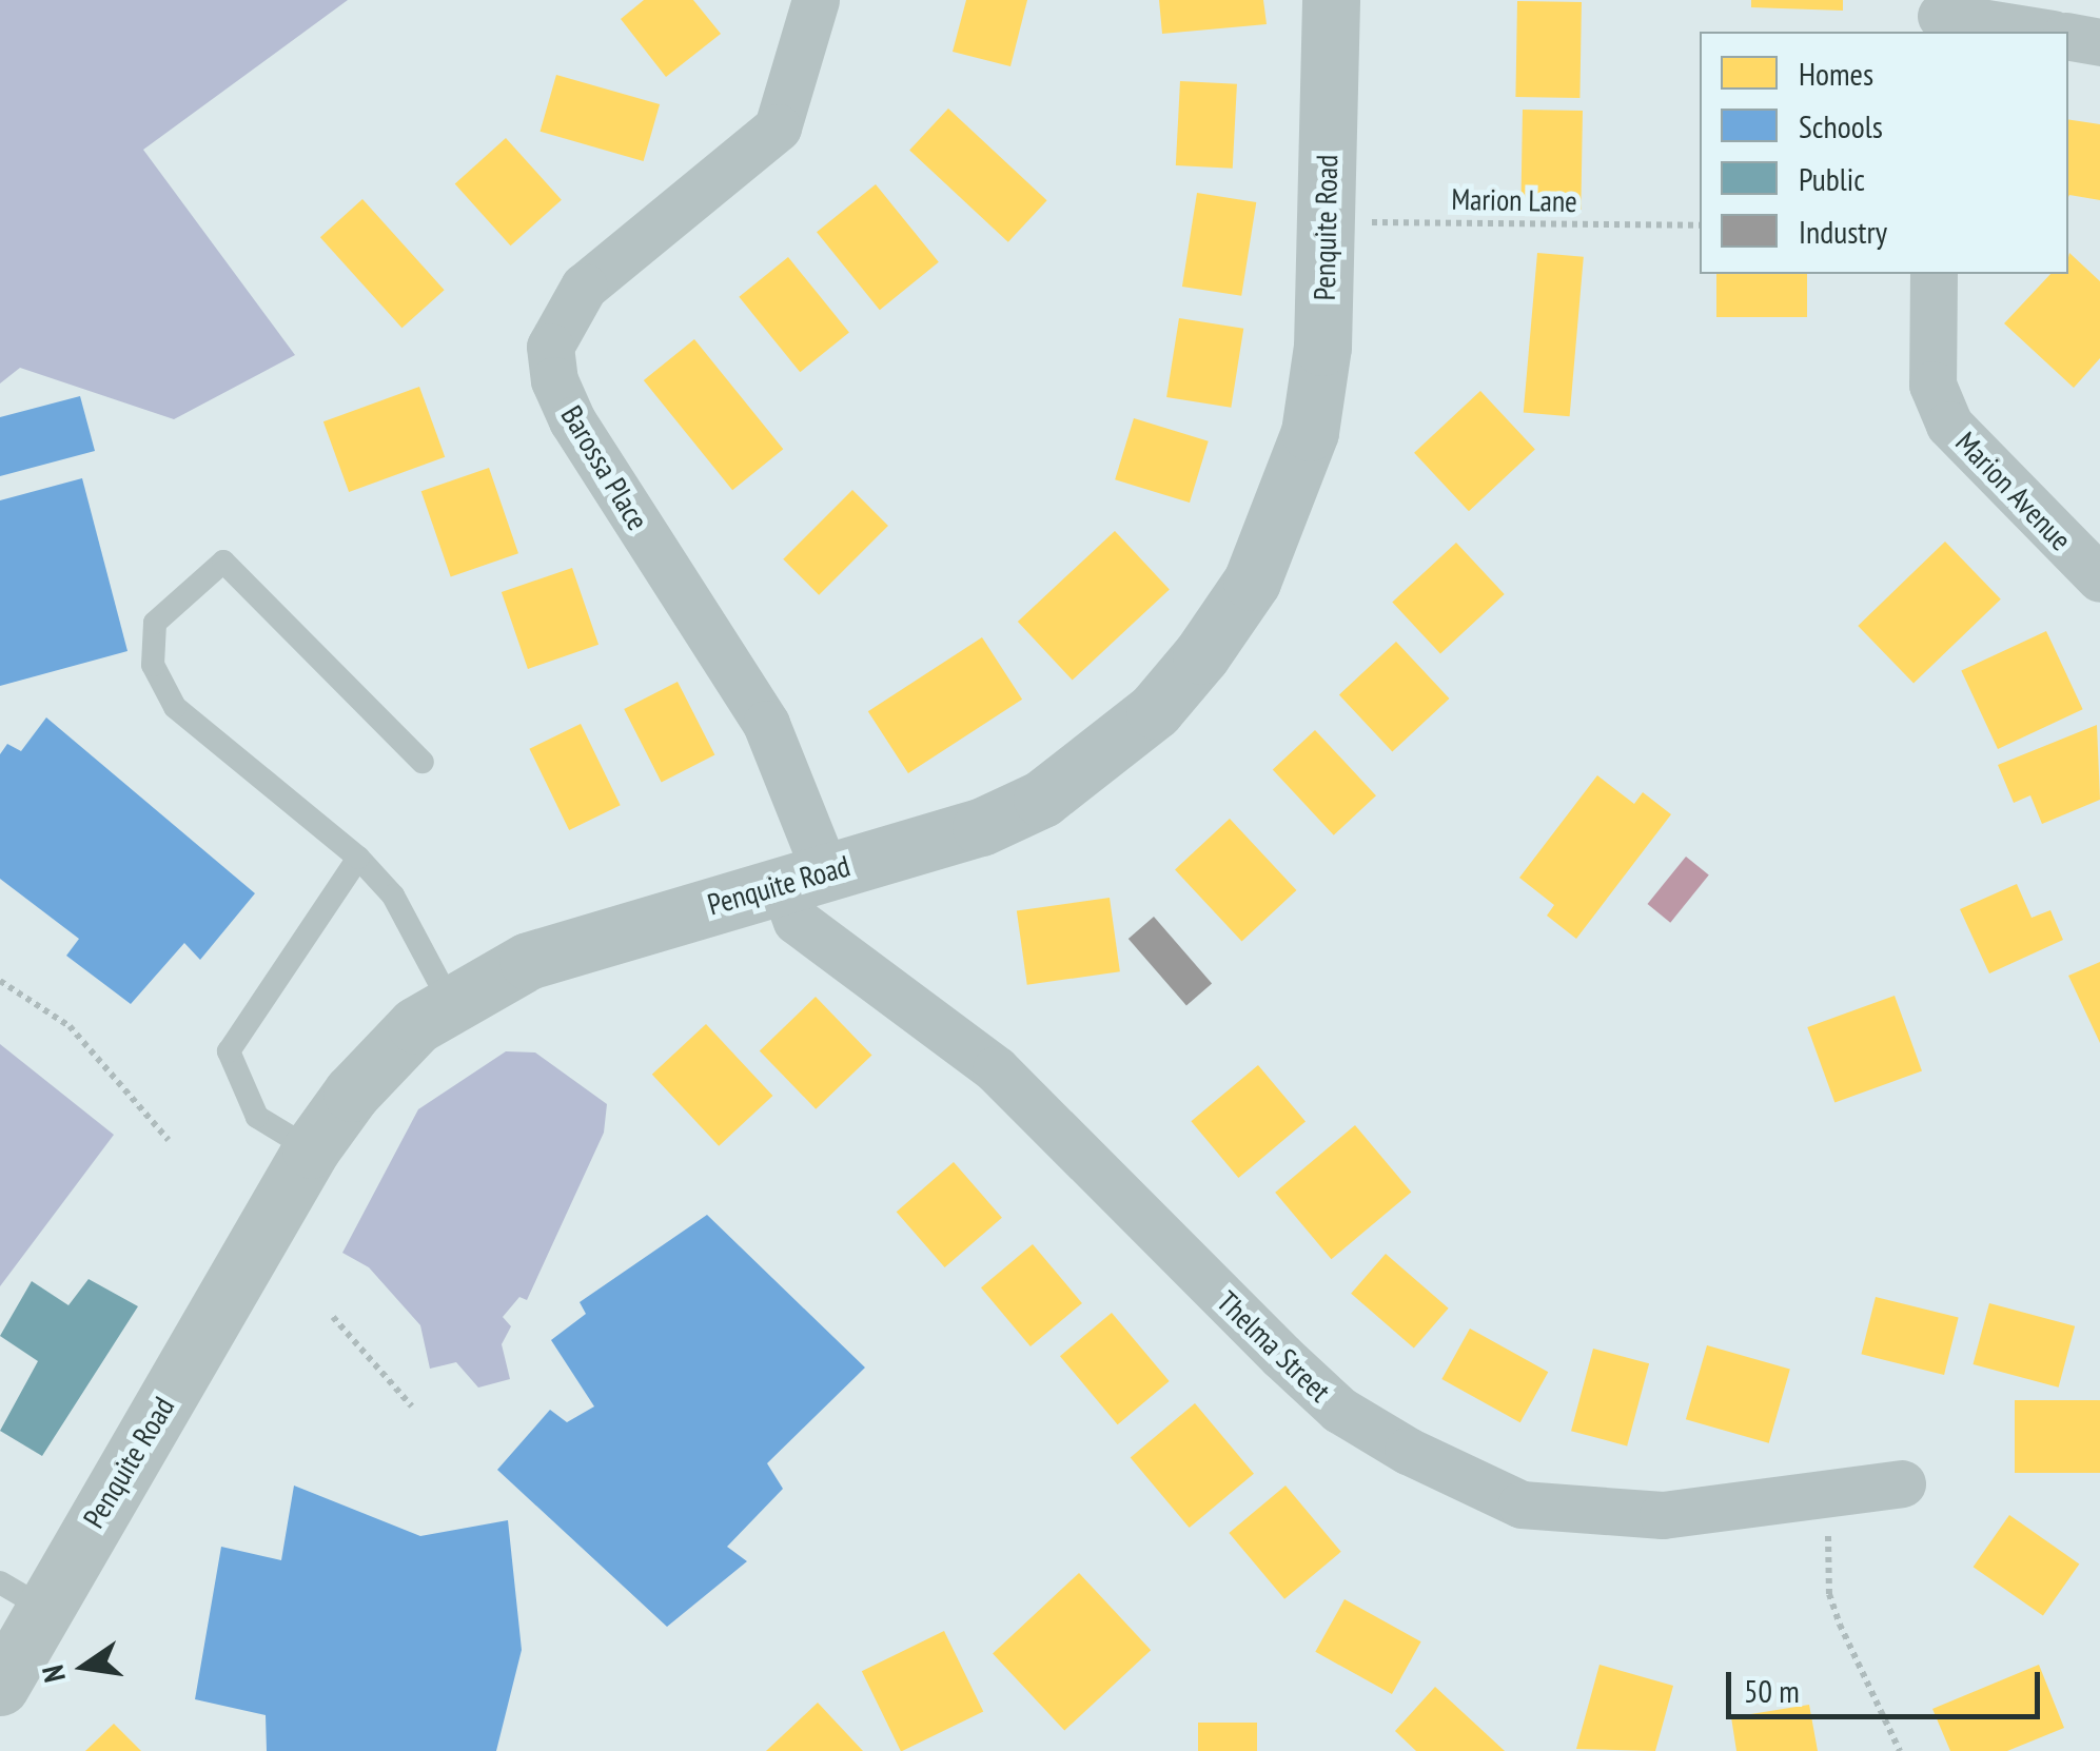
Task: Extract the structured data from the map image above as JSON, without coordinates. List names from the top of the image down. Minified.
{"streets":{"street":["Penquite Road","Barossa Place","Marion Avenue","Thelma Street"],"path":["Marion Lane"]},"crossings":[["Marion Lane","Penquite Road"],["Penquite Road","Barossa Place"],["Penquite Road","Thelma Street"],["Barossa Place","Thelma Street"]],"legend":["Homes","Schools","Public","Industry"],"scale_bar":"50 m","north":"left"}
